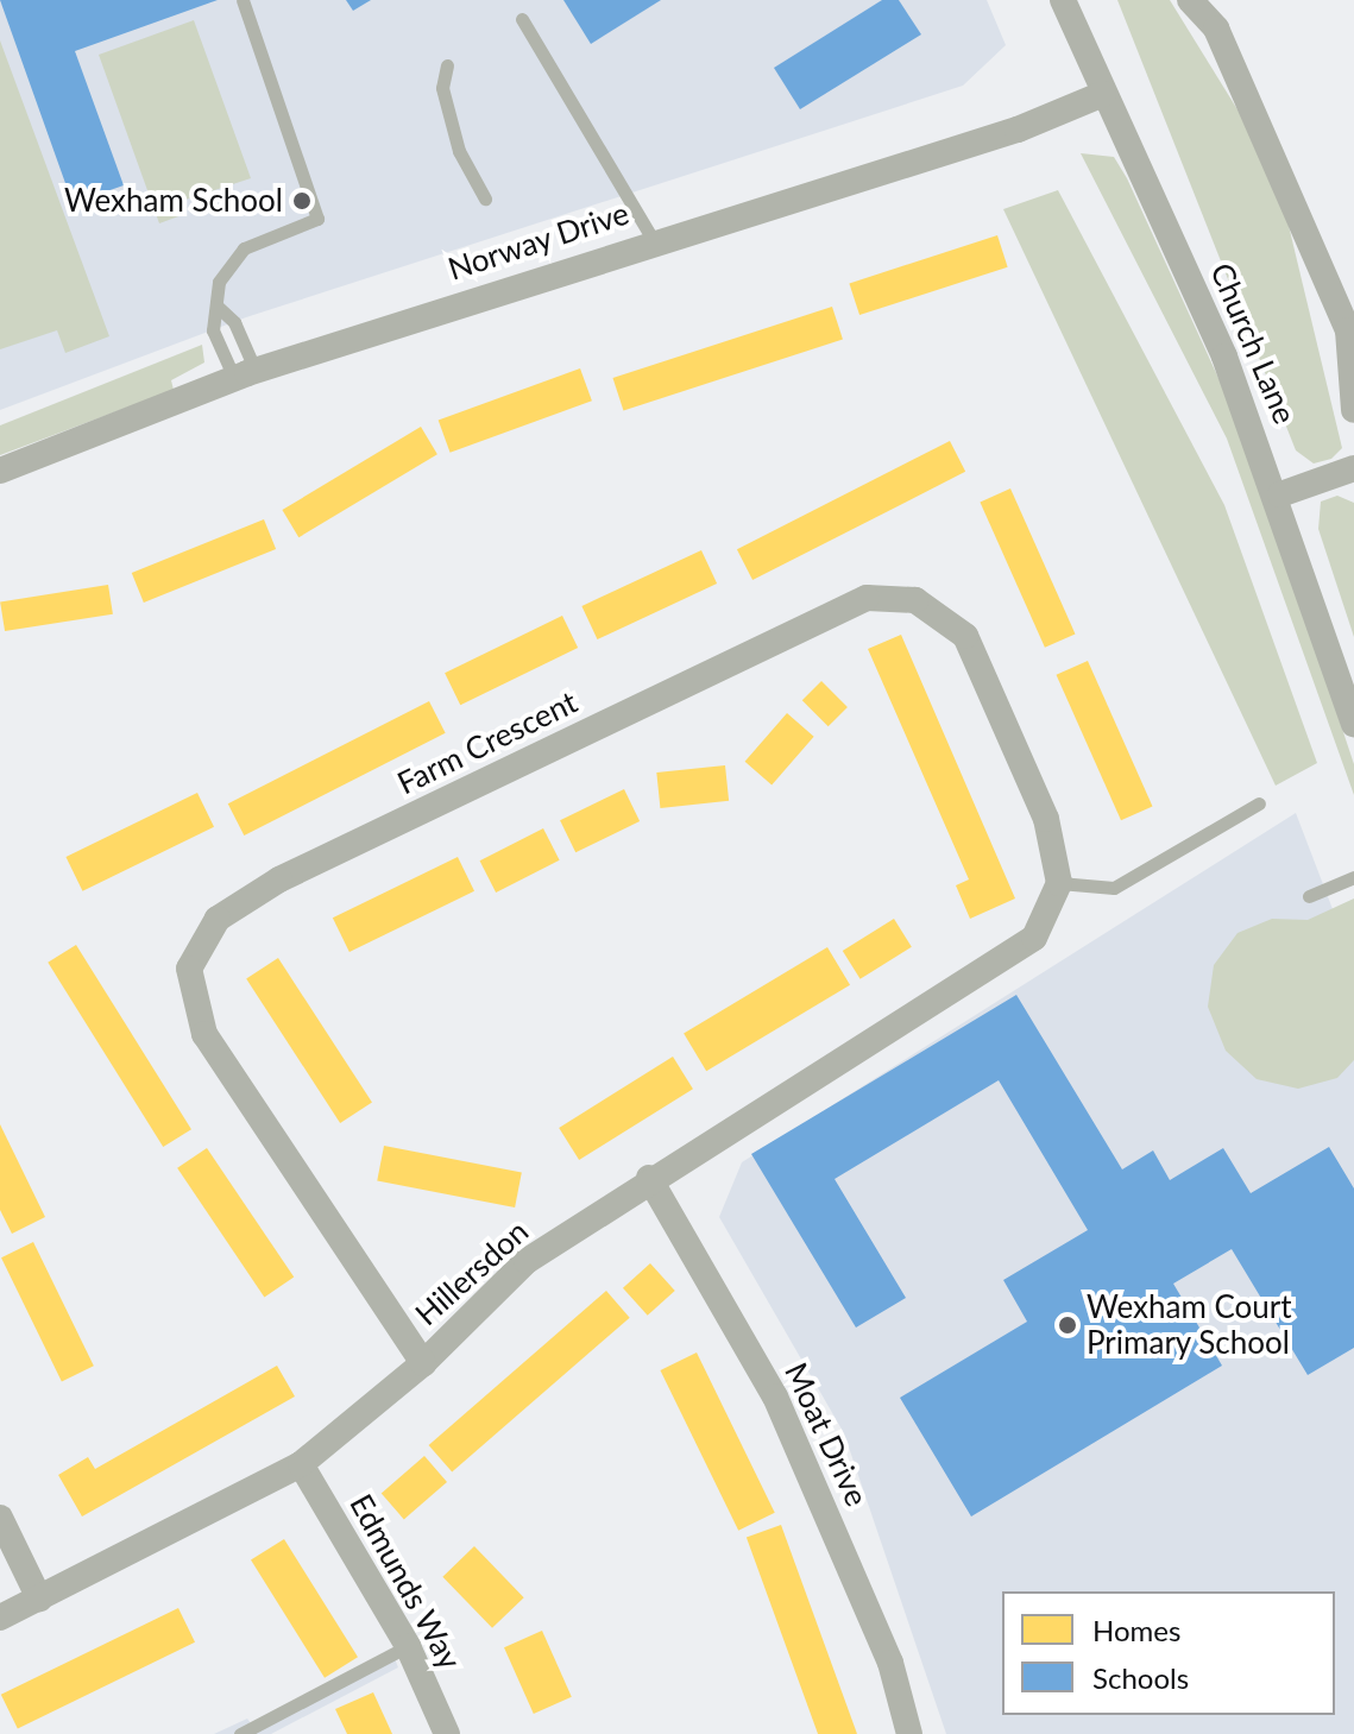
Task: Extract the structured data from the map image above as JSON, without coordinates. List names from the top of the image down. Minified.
{"streets":{"street":["Norway Drive","Church Lane","Farm Crescent","Hillersdon","Moat Drive","Edmunds Way"]},"crossings":[["Norway Drive","Church Lane"],["Farm Crescent","Hillersdon"],["Hillersdon","Moat Drive"],["Hillersdon","Edmunds Way"]],"places":["Wexham School","Wexham Court Primary School"],"legend":["Homes","Schools"]}
